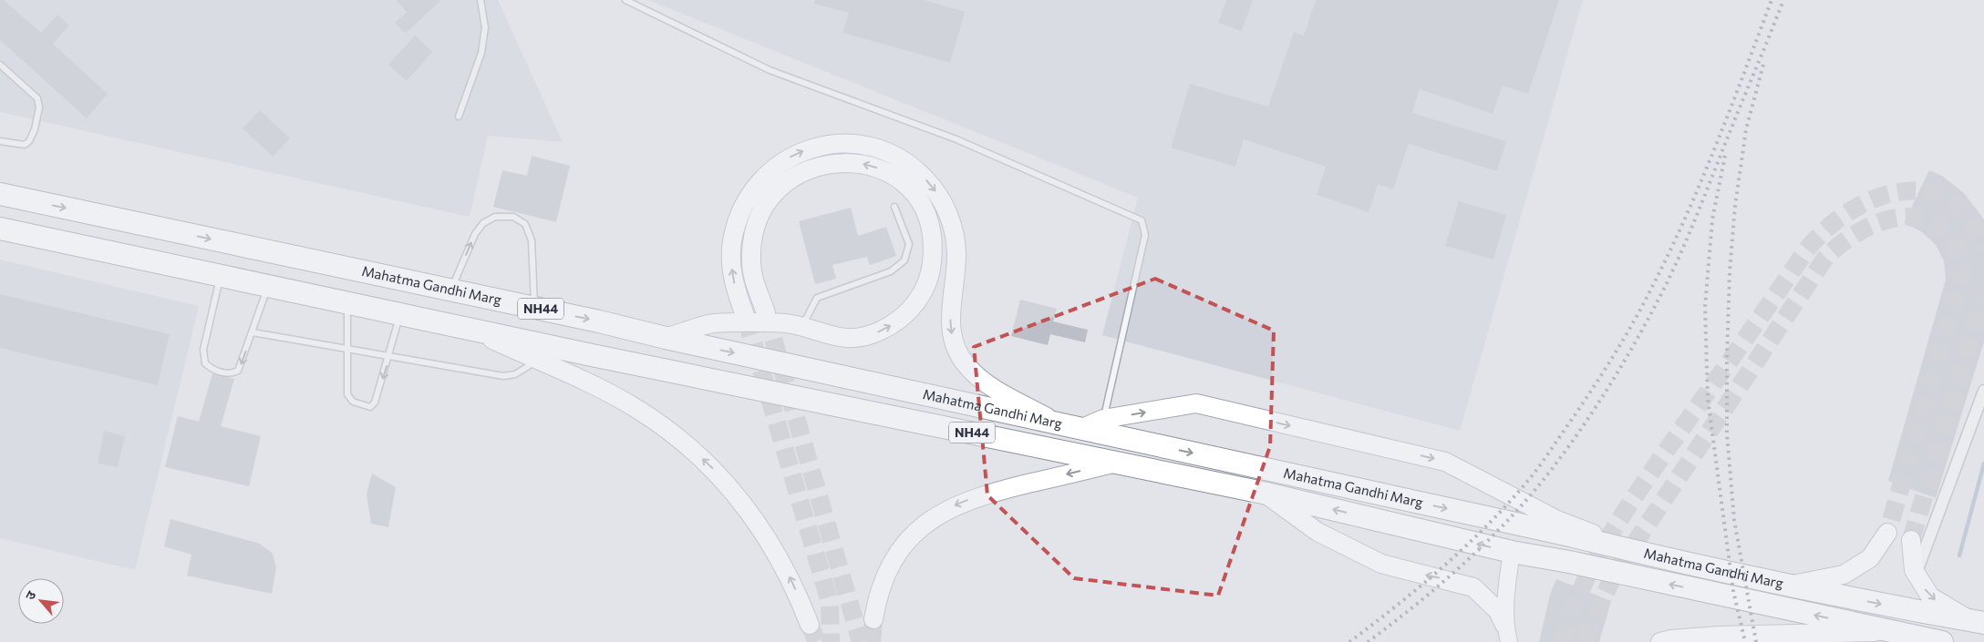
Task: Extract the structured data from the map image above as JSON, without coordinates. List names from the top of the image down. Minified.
{"streets":{"highway":["Mahatma Gandhi Marg","NH44"]},"north":"top left"}
